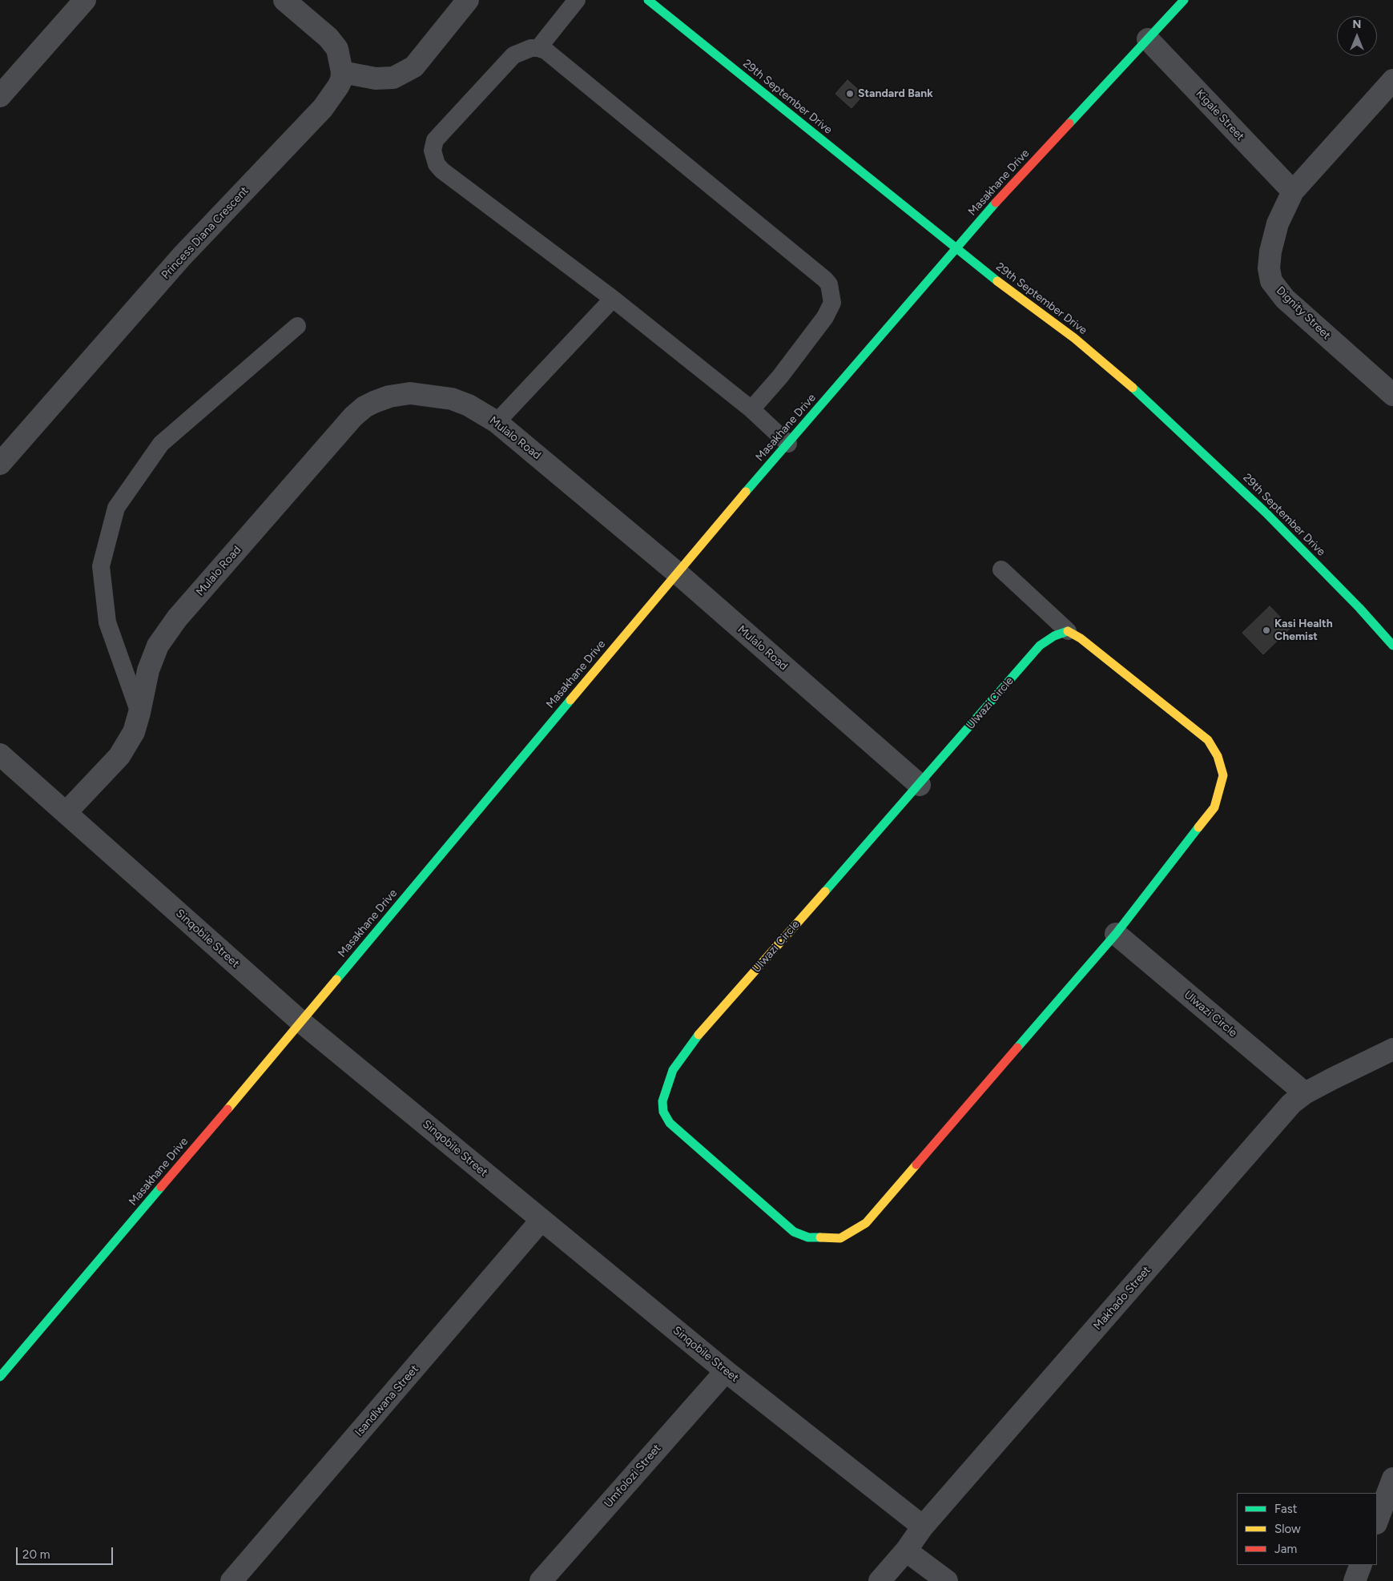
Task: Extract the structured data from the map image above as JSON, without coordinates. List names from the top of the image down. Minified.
{"streets":{"street":["29th September Drive","Kigale Street","Masakhane Drive","Princess Diana Crescent","Dignity Street","Mulalo Road","Ulwazi Circle","Sinqobile Street","Makhado Street","Isandlwana Street","Umfolozi Street"]},"crossings":[["29th September Drive","Masakhane Drive"],["Kigale Street","Masakhane Drive"],["Kigale Street","Dignity Street"],["Masakhane Drive","Mulalo Road"],["Masakhane Drive","Sinqobile Street"],["Mulalo Road","Ulwazi Circle"],["Mulalo Road","Sinqobile Street"],["Ulwazi Circle","Makhado Street"],["Sinqobile Street","Makhado Street"],["Sinqobile Street","Isandlwana Street"],["Sinqobile Street","Umfolozi Street"]],"places":["Standard Bank","Kasi Health Chemist"],"legend":["Fast","Slow","Jam"],"scale_bar":"20 m","north":"top"}
